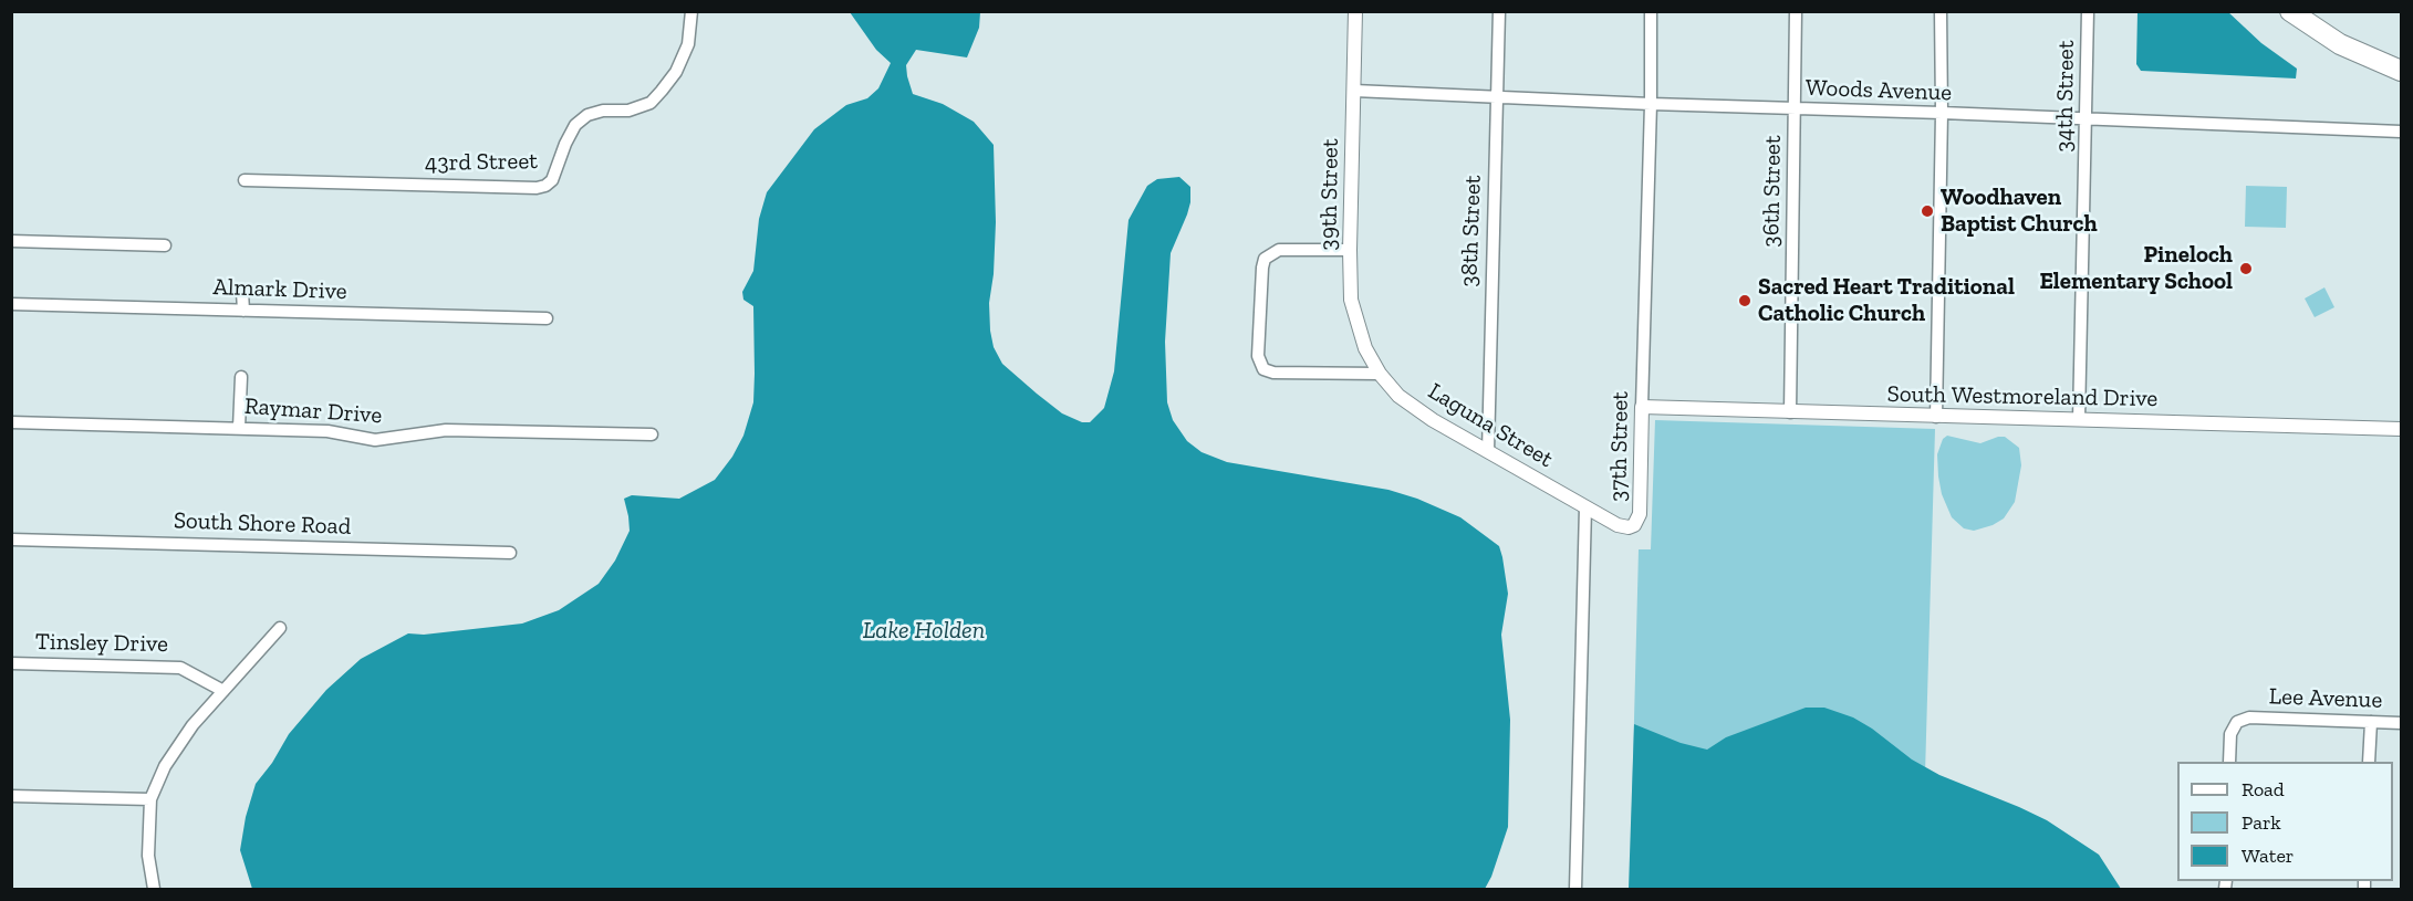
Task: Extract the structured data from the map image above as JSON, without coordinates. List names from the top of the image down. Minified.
{"streets":{"street":["Woods Avenue","34th Street","43rd Street","36th Street","39th Street","38th Street","Almark Drive","South Westmoreland Drive","Raymar Drive","Laguna Street","37th Street","South Shore Road","Tinsley Drive","Lee Avenue"]},"crossings":[["Woods Avenue","34th Street"],["Woods Avenue","36th Street"],["Woods Avenue","39th Street"],["Woods Avenue","38th Street"],["Woods Avenue","37th Street"],["34th Street","South Westmoreland Drive"],["36th Street","South Westmoreland Drive"],["39th Street","Laguna Street"],["38th Street","Laguna Street"],["South Westmoreland Drive","37th Street"],["Laguna Street","37th Street"]],"water":["Lake Holden"],"places":["Woodhaven Baptist Church","Pineloch Elementary School","Sacred Heart Traditional Catholic Church"],"legend":["Road","Park","Water"]}
